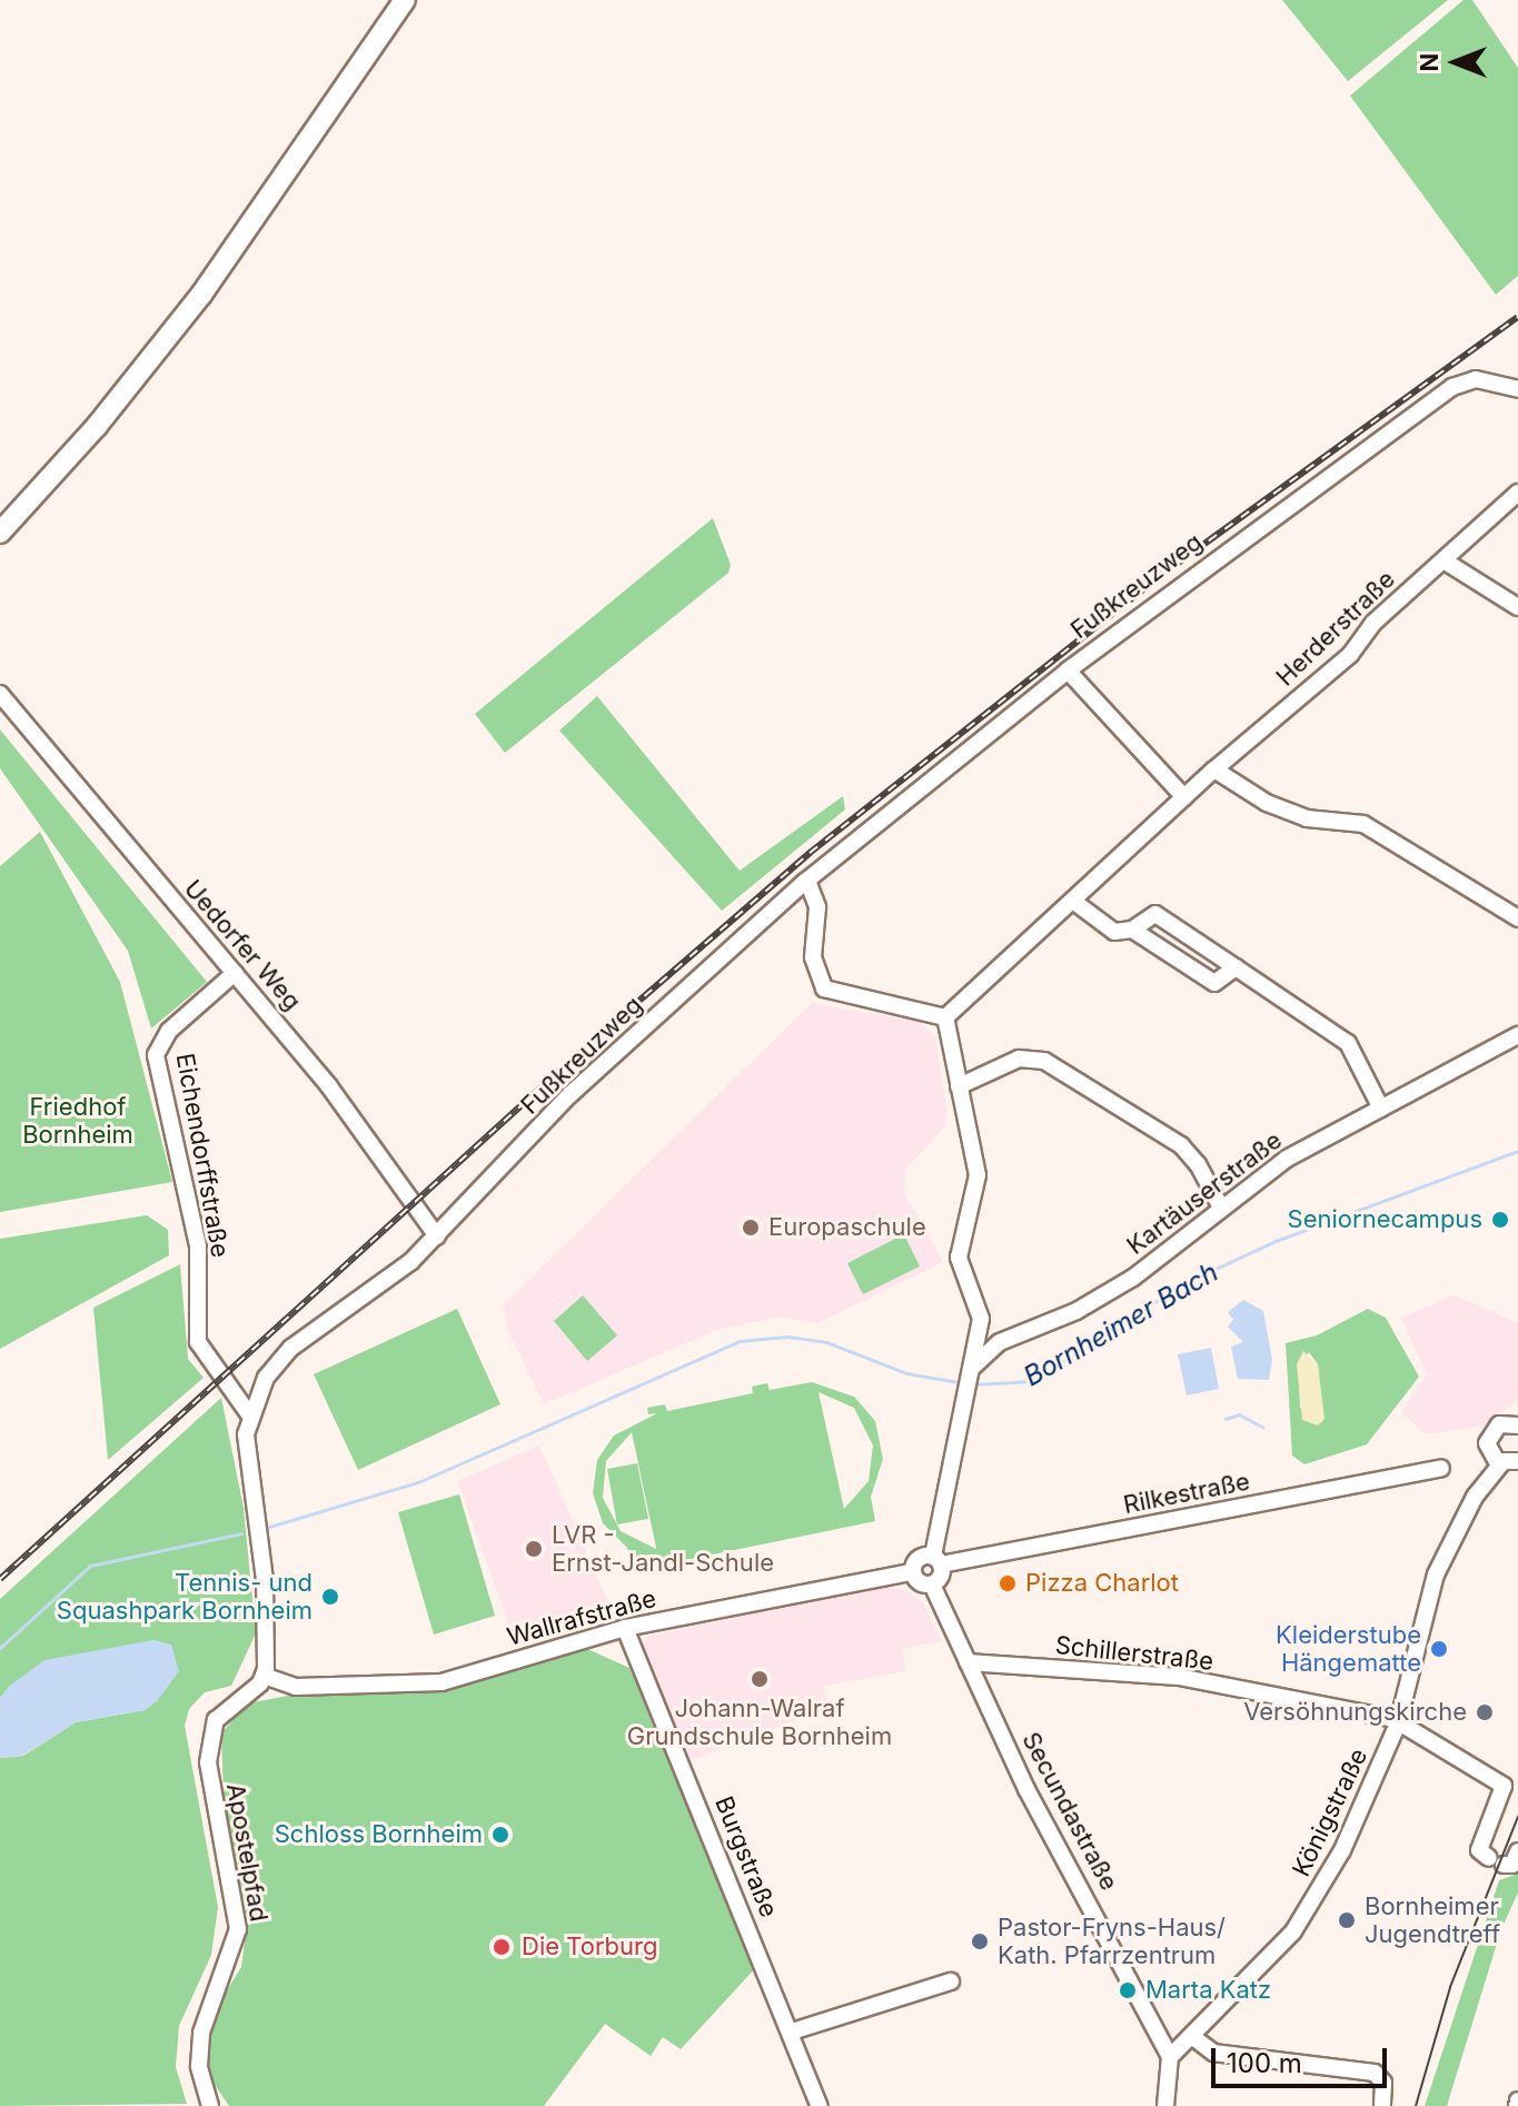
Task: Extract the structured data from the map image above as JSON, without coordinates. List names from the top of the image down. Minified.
{"streets":{"street":["Fußkreuzweg","Herderstraße","Uedorfer Weg","Eichendorffstraße","Kartäuserstraße","Rilkestraße","Wallrafstraße","Schillerstraße","Secundastraße","Königstraße","Apostelpfad","Burgstraße"]},"crossings":[["Fußkreuzweg","Uedorfer Weg"],["Uedorfer Weg","Eichendorffstraße"],["Rilkestraße","Wallrafstraße"],["Rilkestraße","Secundastraße"],["Wallrafstraße","Secundastraße"],["Wallrafstraße","Apostelpfad"],["Wallrafstraße","Burgstraße"],["Schillerstraße","Secundastraße"],["Schillerstraße","Königstraße"],["Secundastraße","Königstraße"]],"water":["Bornheimer Bach"],"parks":["Friedhof Bornheim"],"places":["Seniornecampus","Europaschule","LVR - Ernst-Jandl-Schule","Pizza Charlot","Tennis- und Squashpark Bornheim","Kleiderstube Hängematte","Johann-Walraf Grundschule Bornheim","Versöhnungskirche","Schloss Bornheim","Bornheimer Jugendtreff","Pastor-Fryns-Haus/ Kath. Pfarrzentrum","Die Torburg","Marta Katz"],"scale_bar":"100 m","north":"left"}
